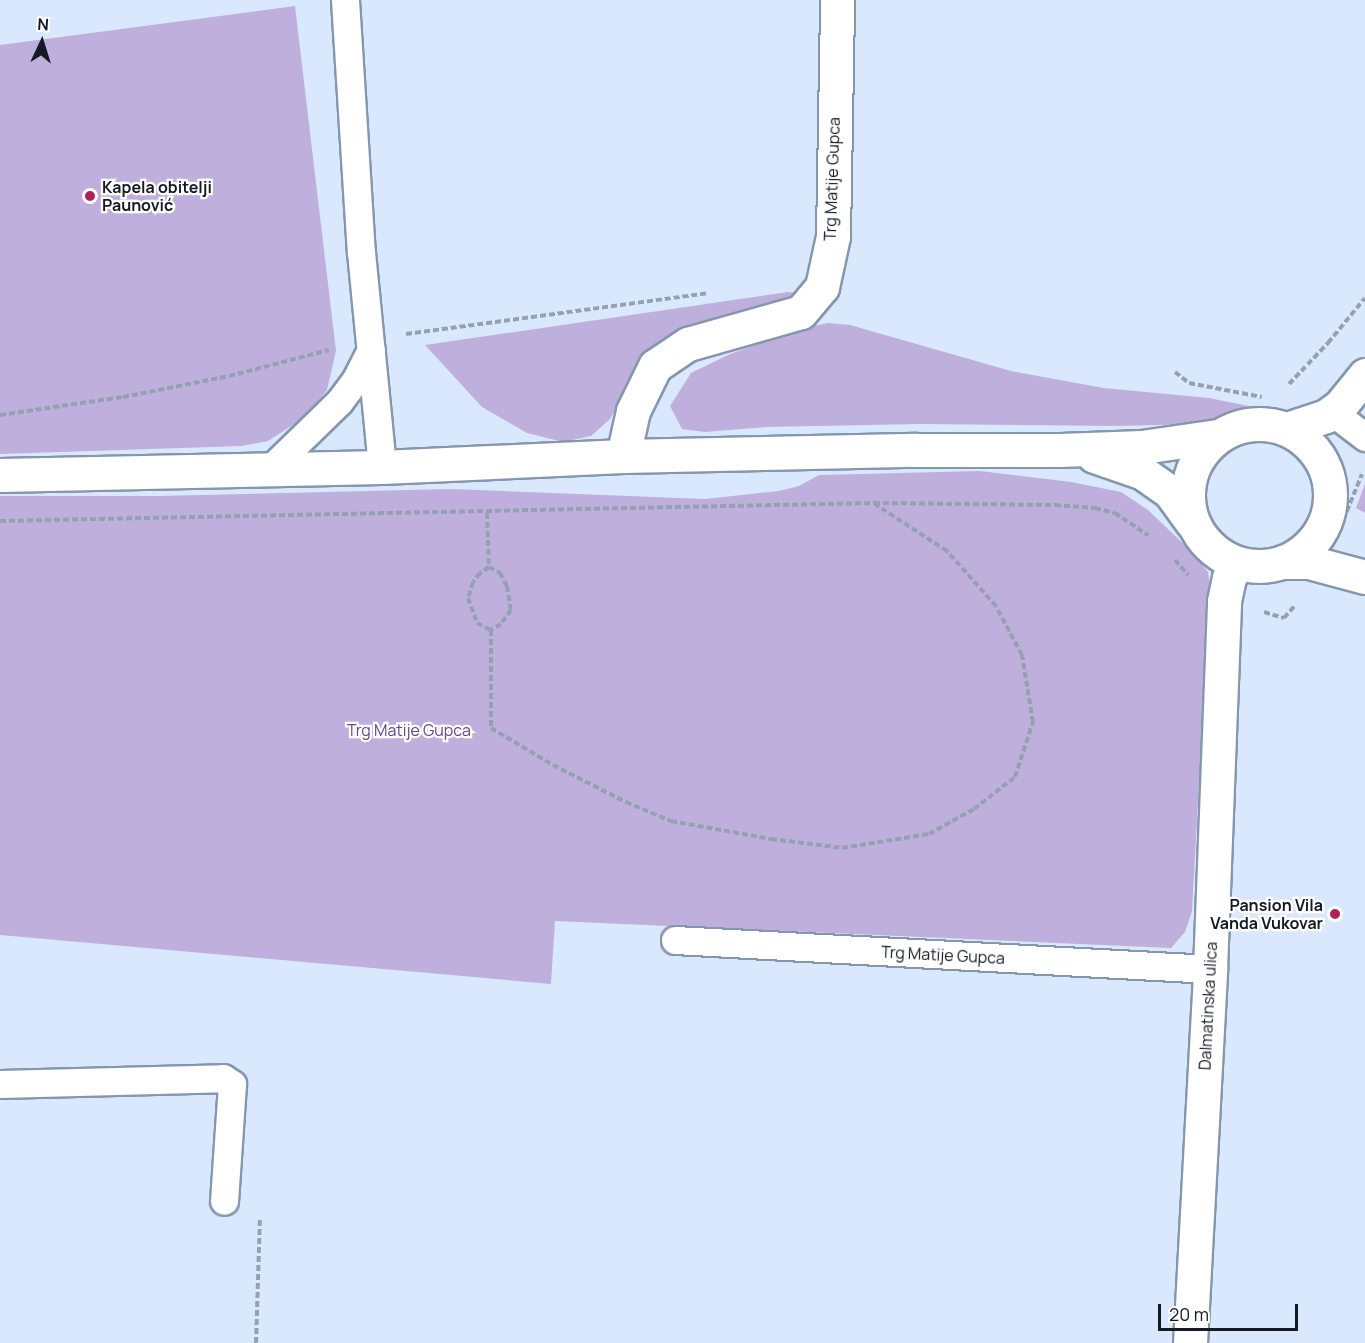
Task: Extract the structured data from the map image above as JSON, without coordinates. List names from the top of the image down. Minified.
{"streets":{"main road":["Trg Matije Gupca","Dalmatinska ulica"]},"crossings":[["Trg Matije Gupca","Dalmatinska ulica"]],"parks":["Trg Matije Gupca"],"places":["Kapela obitelji Paunović","Pansion Vila Vanda Vukovar"],"scale_bar":"20 m","north":"top"}
